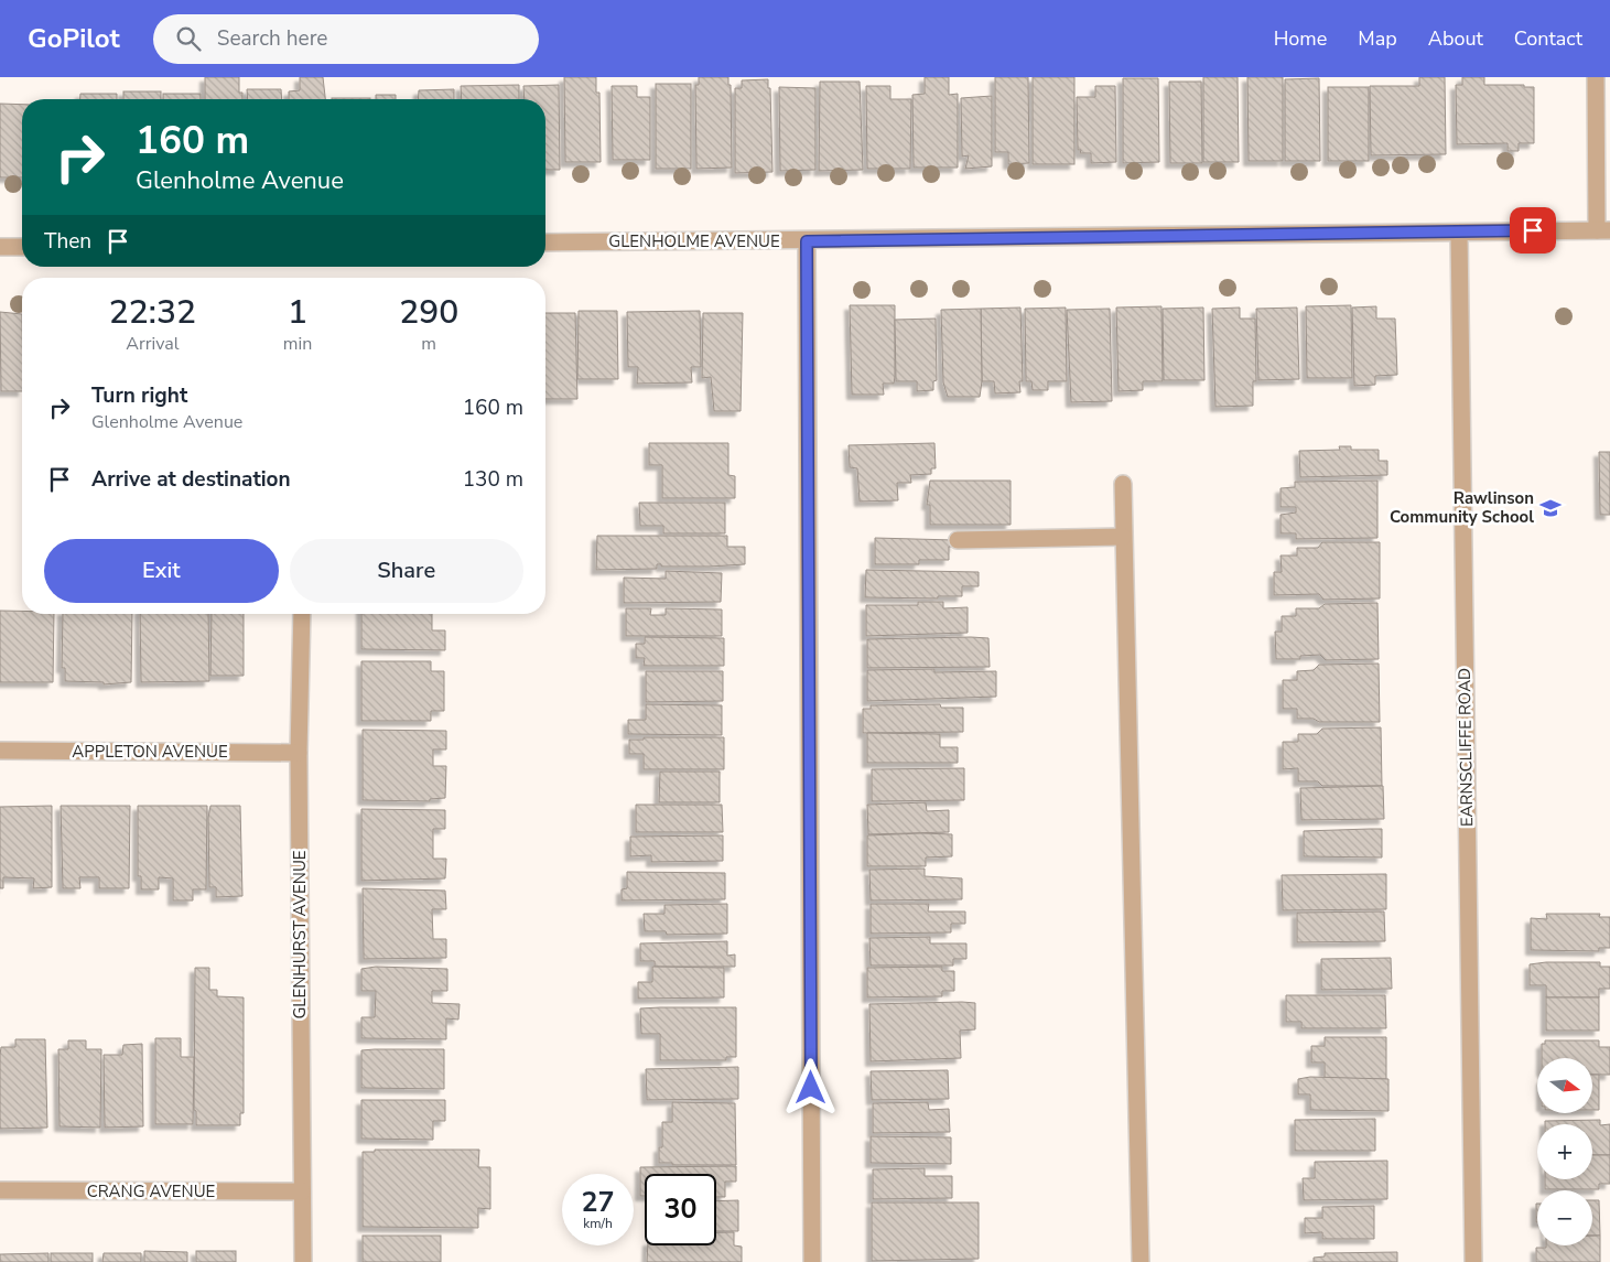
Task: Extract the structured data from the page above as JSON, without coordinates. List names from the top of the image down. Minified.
{"streets":{"street":["GLENHOLME AVENUE","EARNSCLIFFE ROAD","APPLETON AVENUE","GLENHURST AVENUE","CRANG AVENUE"]},"crossings":[["GLENHOLME AVENUE","EARNSCLIFFE ROAD"],["APPLETON AVENUE","GLENHURST AVENUE"],["GLENHURST AVENUE","CRANG AVENUE"]],"places":{"school or university":["Rawlinson Community School"]},"north":"right","page":{"header":"GoPilot","search":"Search here","nav":["Home","Map","About","Contact"],"turn":["160 m","Glenholme Avenue"],"then":"Then","eta":["22:32","Arrival","1","min","290","m"],"list":[{"name":"Turn right","note":"Glenholme Avenue","value":"160 m"},{"name":"Arrive at destination","value":"130 m"}],"buttons":["Exit","Share"],"map_buttons":["+","−"],"speed":"27 km/h","limit":"30"}}
